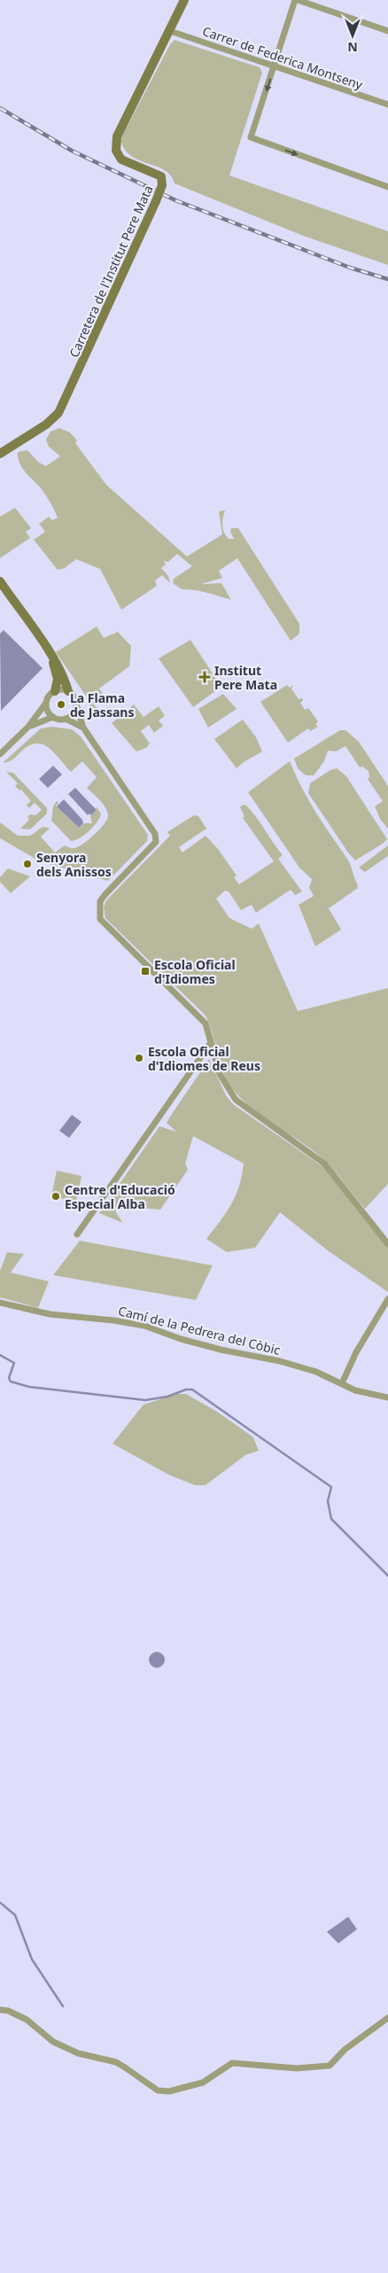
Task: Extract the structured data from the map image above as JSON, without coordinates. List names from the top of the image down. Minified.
{"streets":{"street":["Carrer de Federica Montseny","Carretera de l'Institut Pere Mata","Camí de la Pedrera del Còbic"]},"crossings":[["Carrer de Federica Montseny","Carretera de l'Institut Pere Mata"]],"places":{"health":["Institut Pere Mata"],"other":["La Flama de Jassans","Senyora dels Anissos","Escola Oficial d'Idiomes de Reus","Centre d'Educació Especial Alba"],"transit":["Escola Oficial d'Idiomes"]},"north":"bottom"}
